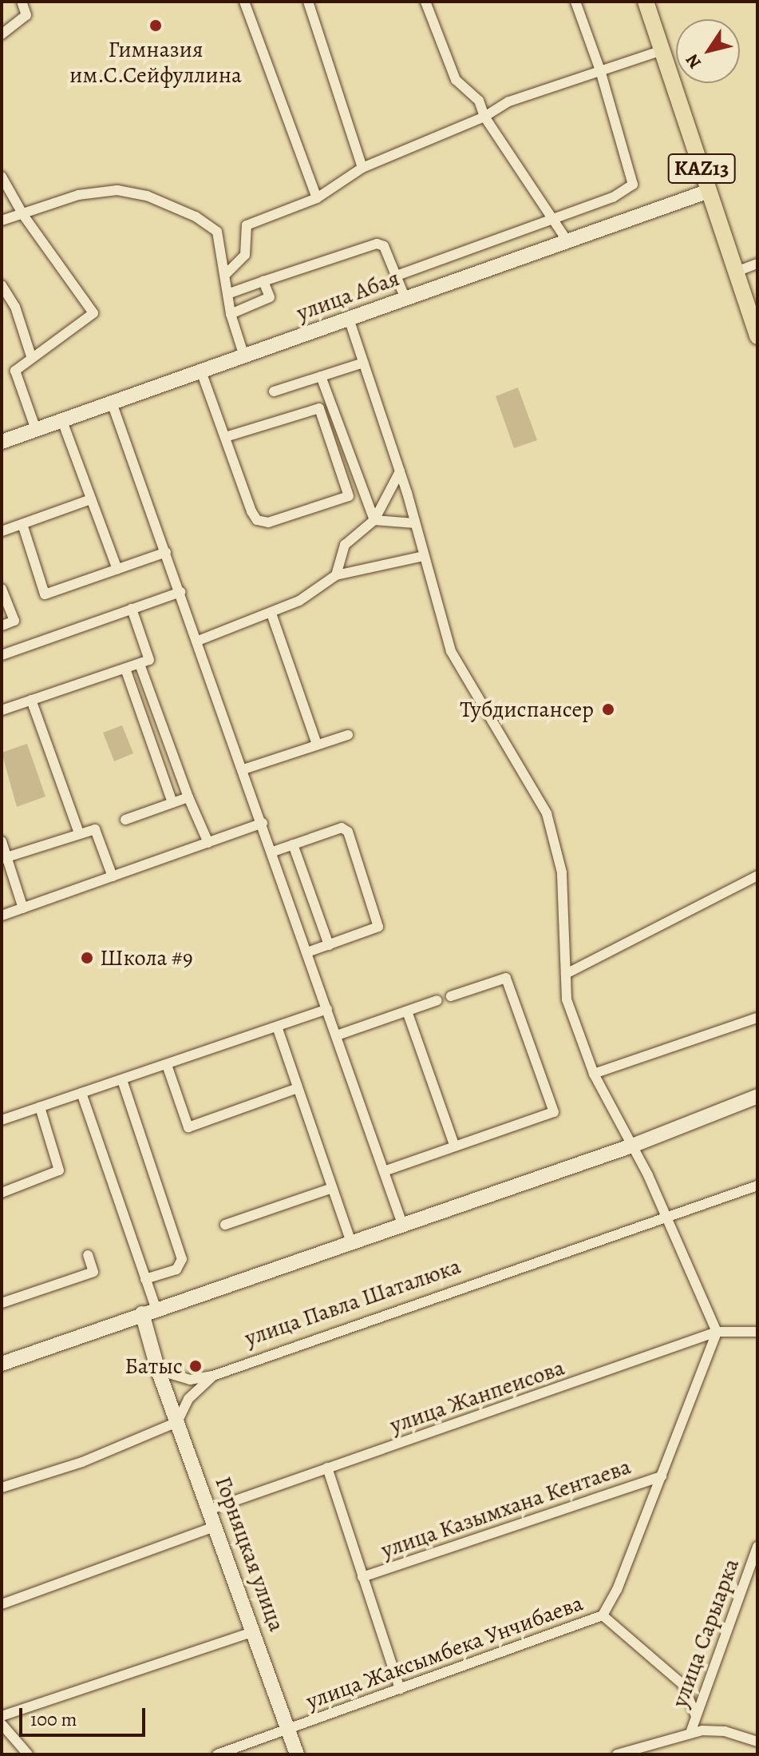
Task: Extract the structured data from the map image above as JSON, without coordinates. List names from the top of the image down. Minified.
{"streets":{"main road":["KAZ13"],"street":["улица Абая","улица Павла Шаталюка","улица Жанпеисова","улица Казымхана Кентаева","Горняцкая улица","улица Сарыарка","улица Жаксымбека Унчибаева"]},"crossings":[["KAZ13","улица Абая"],["улица Павла Шаталюка","Горняцкая улица"],["улица Жанпеисова","Горняцкая улица"],["улица Жанпеисова","улица Жаксымбека Унчибаева"],["улица Казымхана Кентаева","улица Жаксымбека Унчибаева"],["Горняцкая улица","улица Жаксымбека Унчибаева"]],"places":["Гимназия им.С.Сейфуллина","Тубдиспансер","Школа #9","Батыс"],"scale_bar":"100 m","north":"bottom left"}
